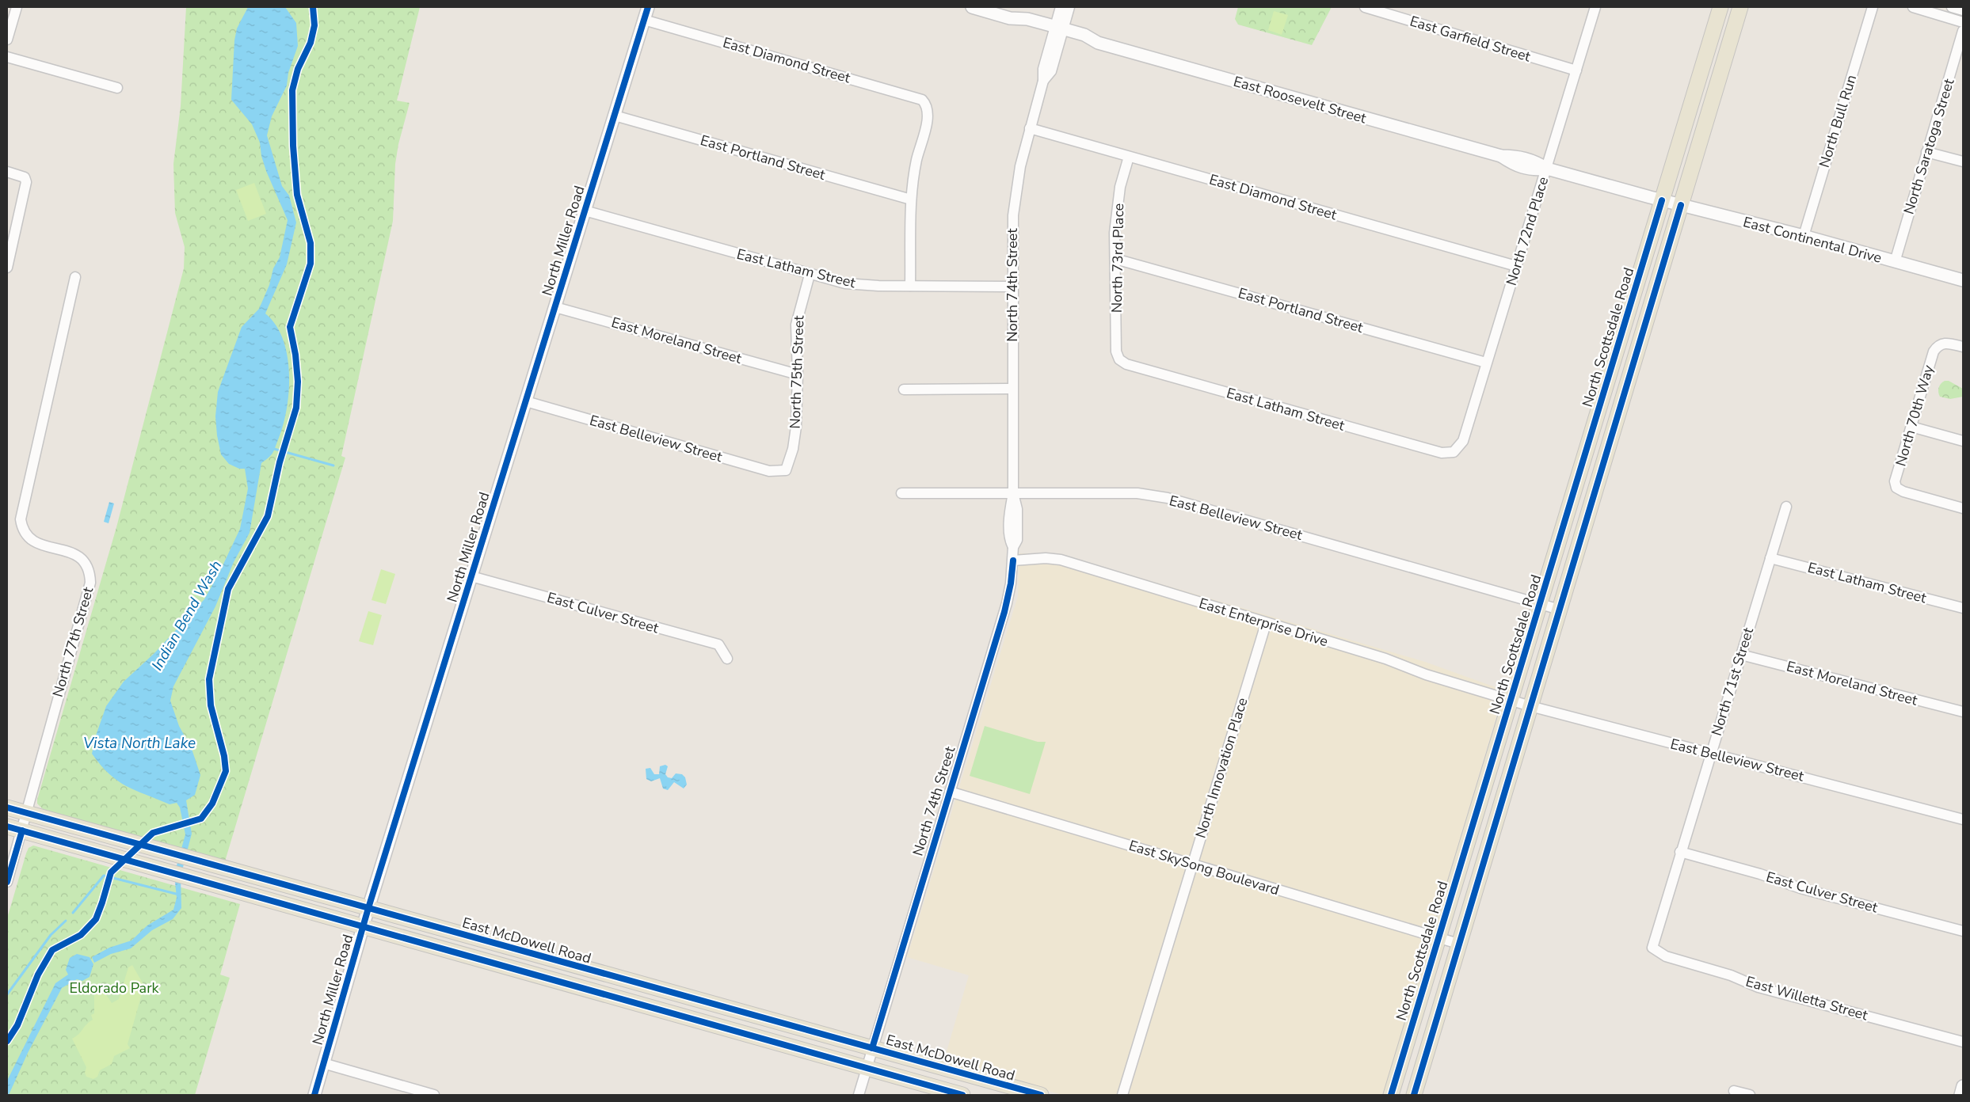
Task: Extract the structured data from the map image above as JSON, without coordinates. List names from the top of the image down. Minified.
{"streets":{"main road":["North Scottsdale Road","East McDowell Road"],"street":["East Garfield Street","East Diamond Street","East Roosevelt Street","North Bull Run","North Saratoga Street","East Portland Street","North 72nd Place","East Continental Drive","North Miller Road","North 73rd Place","East Latham Street","North 74th Street","East Moreland Street","North 75th Street","North 70th Way","East Belleview Street","East Culver Street","East Enterprise Drive","North 77th Street","North 71st Street","North Innovation Place","East SkySong Boulevard","East Willetta Street"]},"crossings":[["East Garfield Street","North 72nd Place"],["East Diamond Street","East Portland Street"],["East Diamond Street","North 72nd Place"],["East Diamond Street","North Miller Road"],["East Diamond Street","North 73rd Place"],["East Diamond Street","North 74th Street"],["East Roosevelt Street","North 72nd Place"],["East Roosevelt Street","East Continental Drive"],["East Roosevelt Street","North 74th Street"],["East Roosevelt Street","North Scottsdale Road"],["North Bull Run","East Continental Drive"],["North Saratoga Street","East Continental Drive"],["East Portland Street","North 72nd Place"],["East Portland Street","North Miller Road"],["East Portland Street","North 73rd Place"],["North 72nd Place","East Latham Street"],["East Continental Drive","North Scottsdale Road"],["North Miller Road","East Latham Street"],["North Miller Road","East Moreland Street"],["North Miller Road","East Belleview Street"],["North Miller Road","East Culver Street"],["North Miller Road","East McDowell Road"],["North 73rd Place","East Latham Street"],["East Latham Street","North 74th Street"],["East Latham Street","North 75th Street"],["East Latham Street","North 71st Street"],["North 74th Street","East Belleview Street"],["North 74th Street","East Enterprise Drive"],["North 74th Street","East SkySong Boulevard"],["North 74th Street","East McDowell Road"],["North Scottsdale Road","East Belleview Street"],["North Scottsdale Road","East Enterprise Drive"],["North Scottsdale Road","East SkySong Boulevard"],["East Moreland Street","North 75th Street"],["East Moreland Street","North 71st Street"],["North 75th Street","East Belleview Street"],["East Belleview Street","East Enterprise Drive"],["East Belleview Street","North 71st Street"],["East Culver Street","North 71st Street"],["East Enterprise Drive","North Innovation Place"],["North 77th Street","East McDowell Road"],["North 71st Street","East Willetta Street"],["North Innovation Place","East SkySong Boulevard"]],"water":["Indian Bend Wash","Vista North Lake"],"parks":["Eldorado Park"]}
